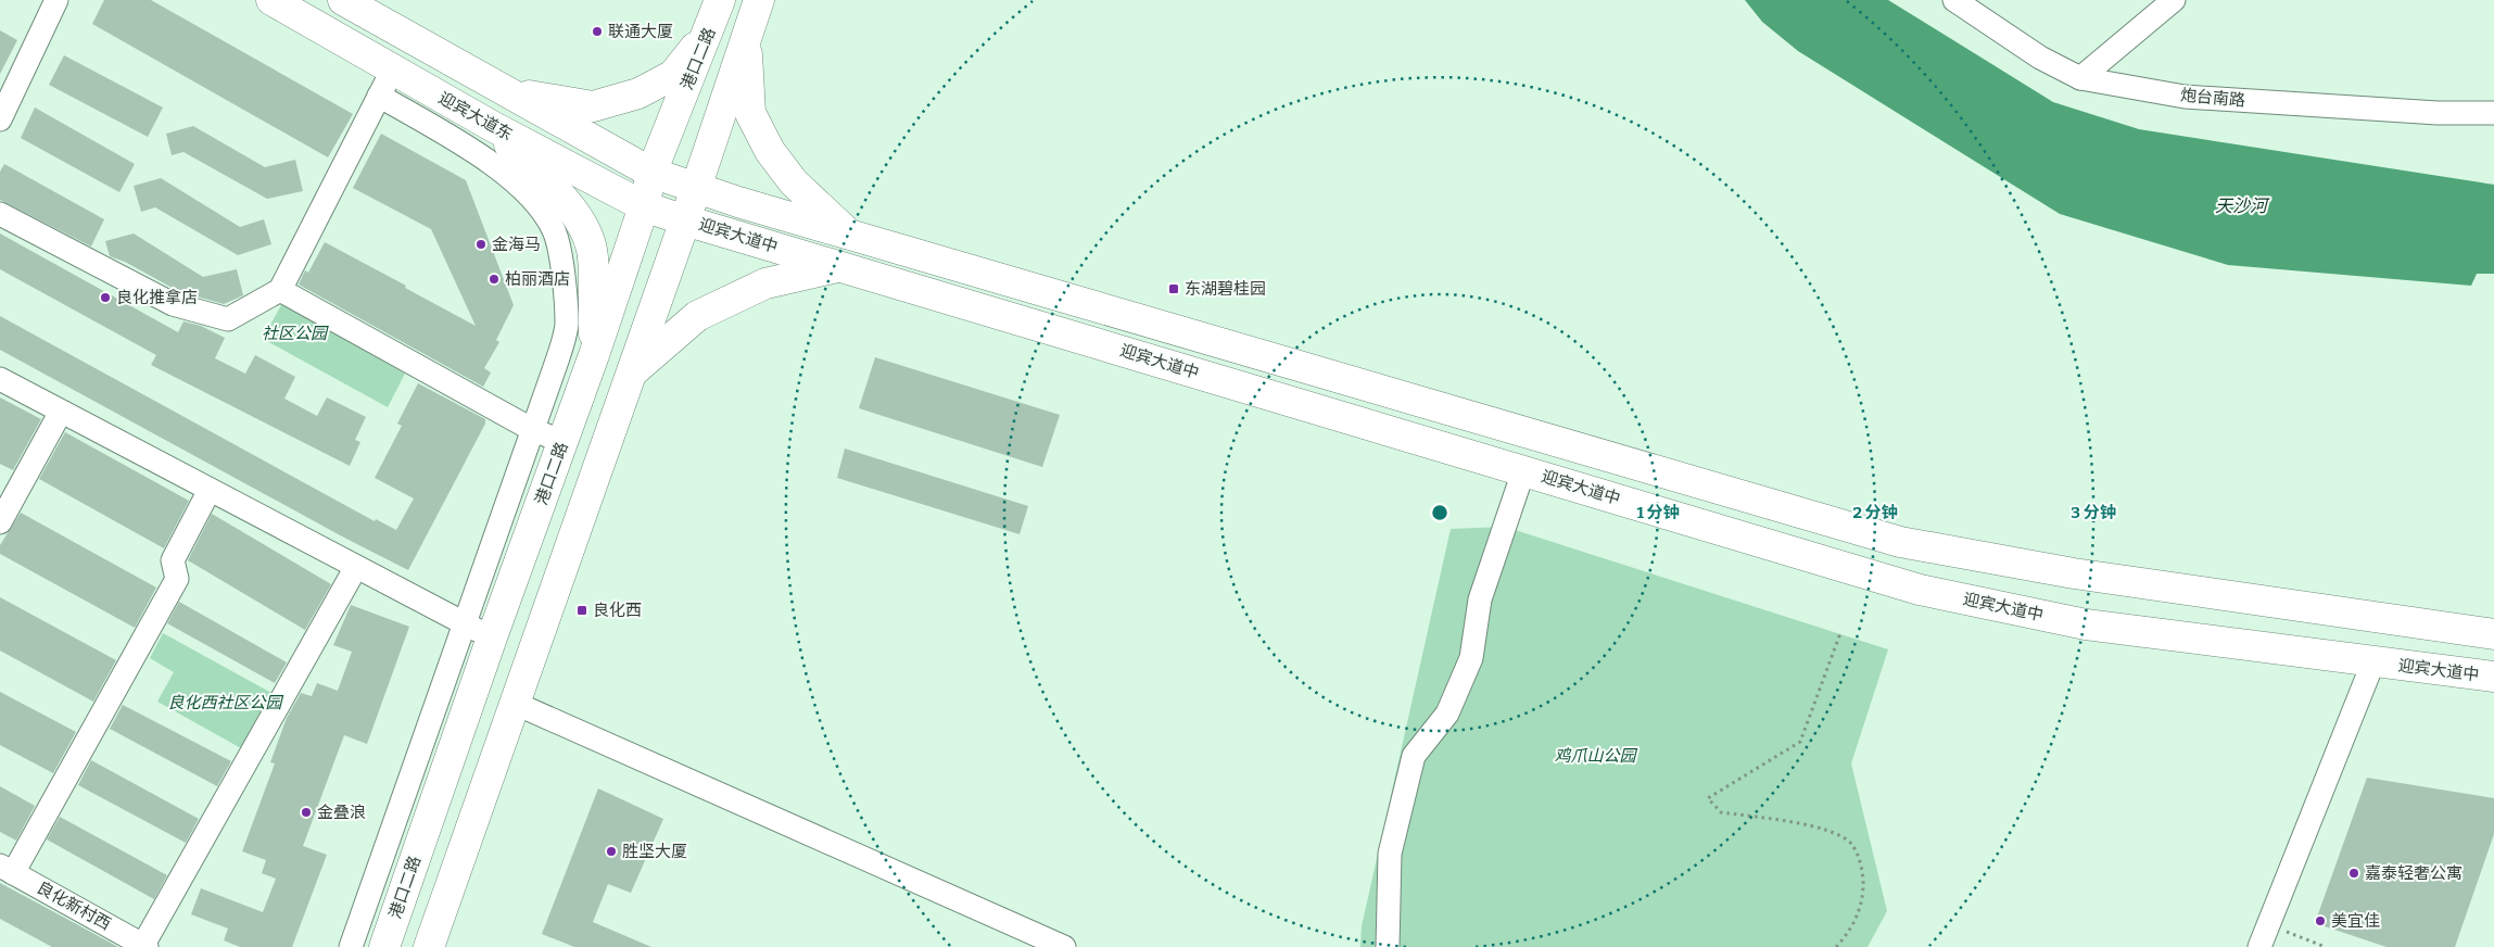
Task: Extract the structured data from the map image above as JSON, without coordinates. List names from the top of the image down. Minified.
{"streets":{"main road":["港口二路","迎宾大道东","迎宾大道中"],"street":["炮台南路","良化新村西"]},"crossings":[["港口二路","迎宾大道东"],["迎宾大道东","迎宾大道中"]],"water":["天沙河"],"parks":["社区公园","良化西社区公园","鸡爪山公园"],"places":{"other":["联通大厦","金海马","柏丽酒店","良化推拿店","金叠浪","胜坚大厦","嘉泰轻奢公寓","美宜佳"],"transit":["东湖碧桂园","良化西"]},"rings":["1 分钟","2 分钟","3 分钟"]}
